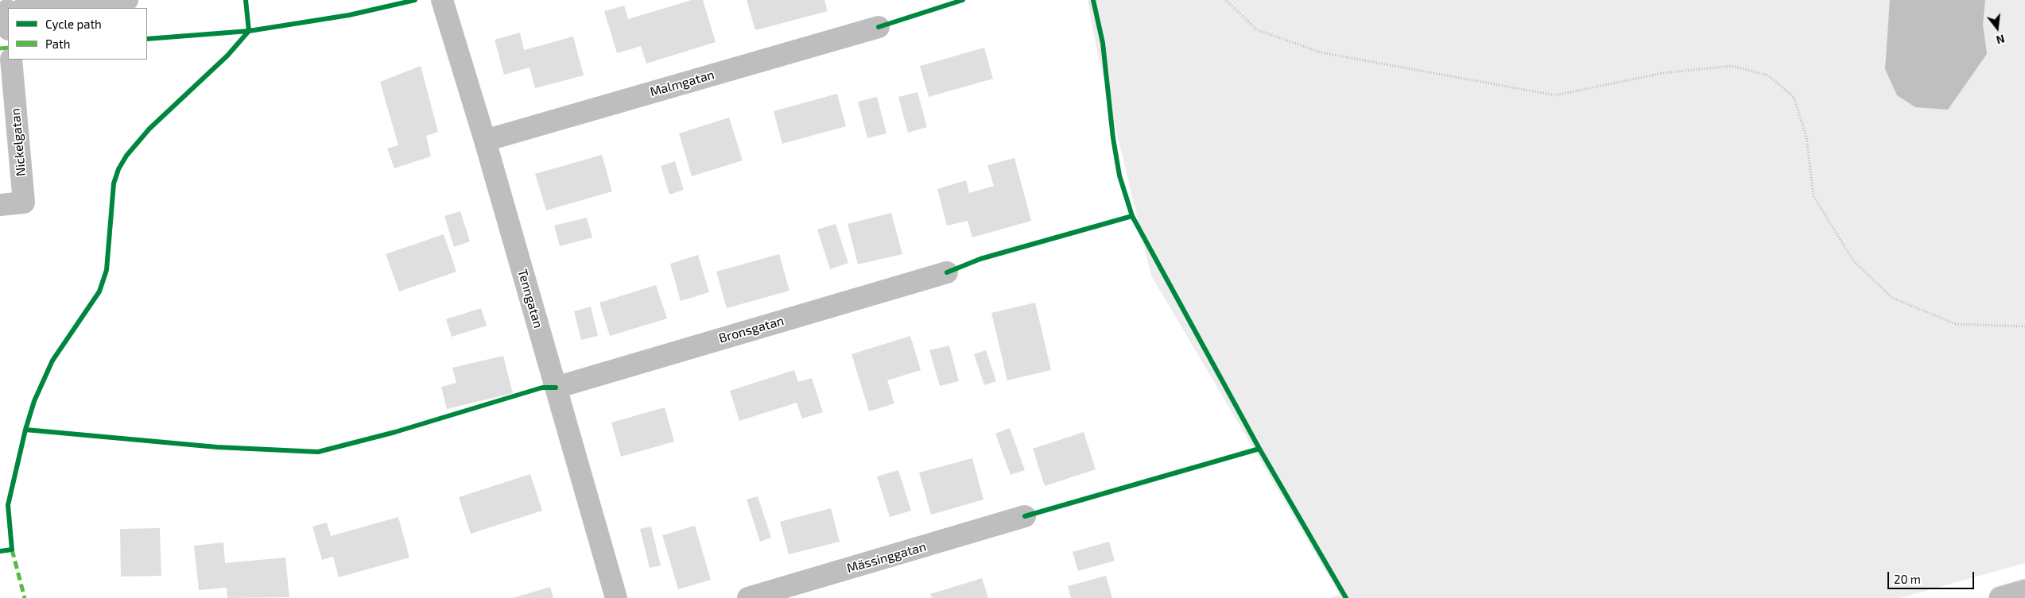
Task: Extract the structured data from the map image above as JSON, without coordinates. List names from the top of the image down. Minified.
{"streets":{"street":["Malmgatan","Nickelgatan","Tenngatan","Bronsgatan","Mässinggatan"]},"crossings":[["Malmgatan","Tenngatan"],["Tenngatan","Bronsgatan"]],"legend":["Cycle path","Path"],"scale_bar":"20 m","north":"bottom"}
